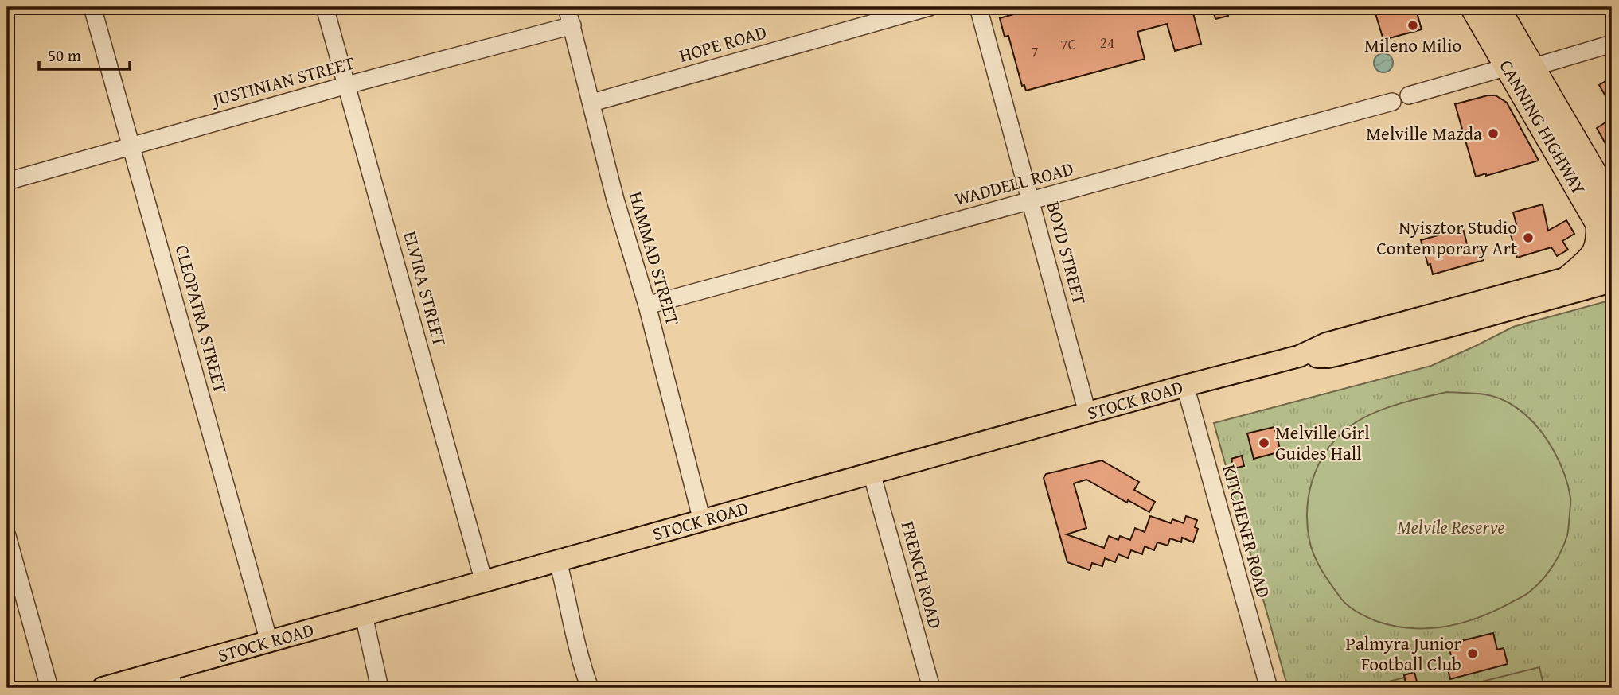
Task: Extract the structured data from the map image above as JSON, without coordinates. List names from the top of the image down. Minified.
{"streets":{"highway":["CANNING HIGHWAY"],"main road":["STOCK ROAD"],"street":["HOPE ROAD","JUSTINIAN STREET","WADDELL ROAD","BOYD STREET","HAMMAD STREET","ELVIRA STREET","CLEOPATRA STREET","KITCHENER ROAD","FRENCH ROAD"]},"crossings":[["HOPE ROAD","HAMMAD STREET"],["JUSTINIAN STREET","HAMMAD STREET"],["JUSTINIAN STREET","ELVIRA STREET"],["JUSTINIAN STREET","CLEOPATRA STREET"],["WADDELL ROAD","BOYD STREET"],["WADDELL ROAD","HAMMAD STREET"],["BOYD STREET","STOCK ROAD"],["HAMMAD STREET","STOCK ROAD"],["ELVIRA STREET","STOCK ROAD"],["CLEOPATRA STREET","STOCK ROAD"],["STOCK ROAD","KITCHENER ROAD"],["STOCK ROAD","FRENCH ROAD"]],"parks":["Melvile Reserve"],"places":["Mileno Milio","Melville Mazda","Nyisztor Studio Contemporary Art","Melville Girl Guides Hall","Palmyra Junior Football Club"],"house_numbers":["24","7C","7"],"scale_bar":"50 m"}
